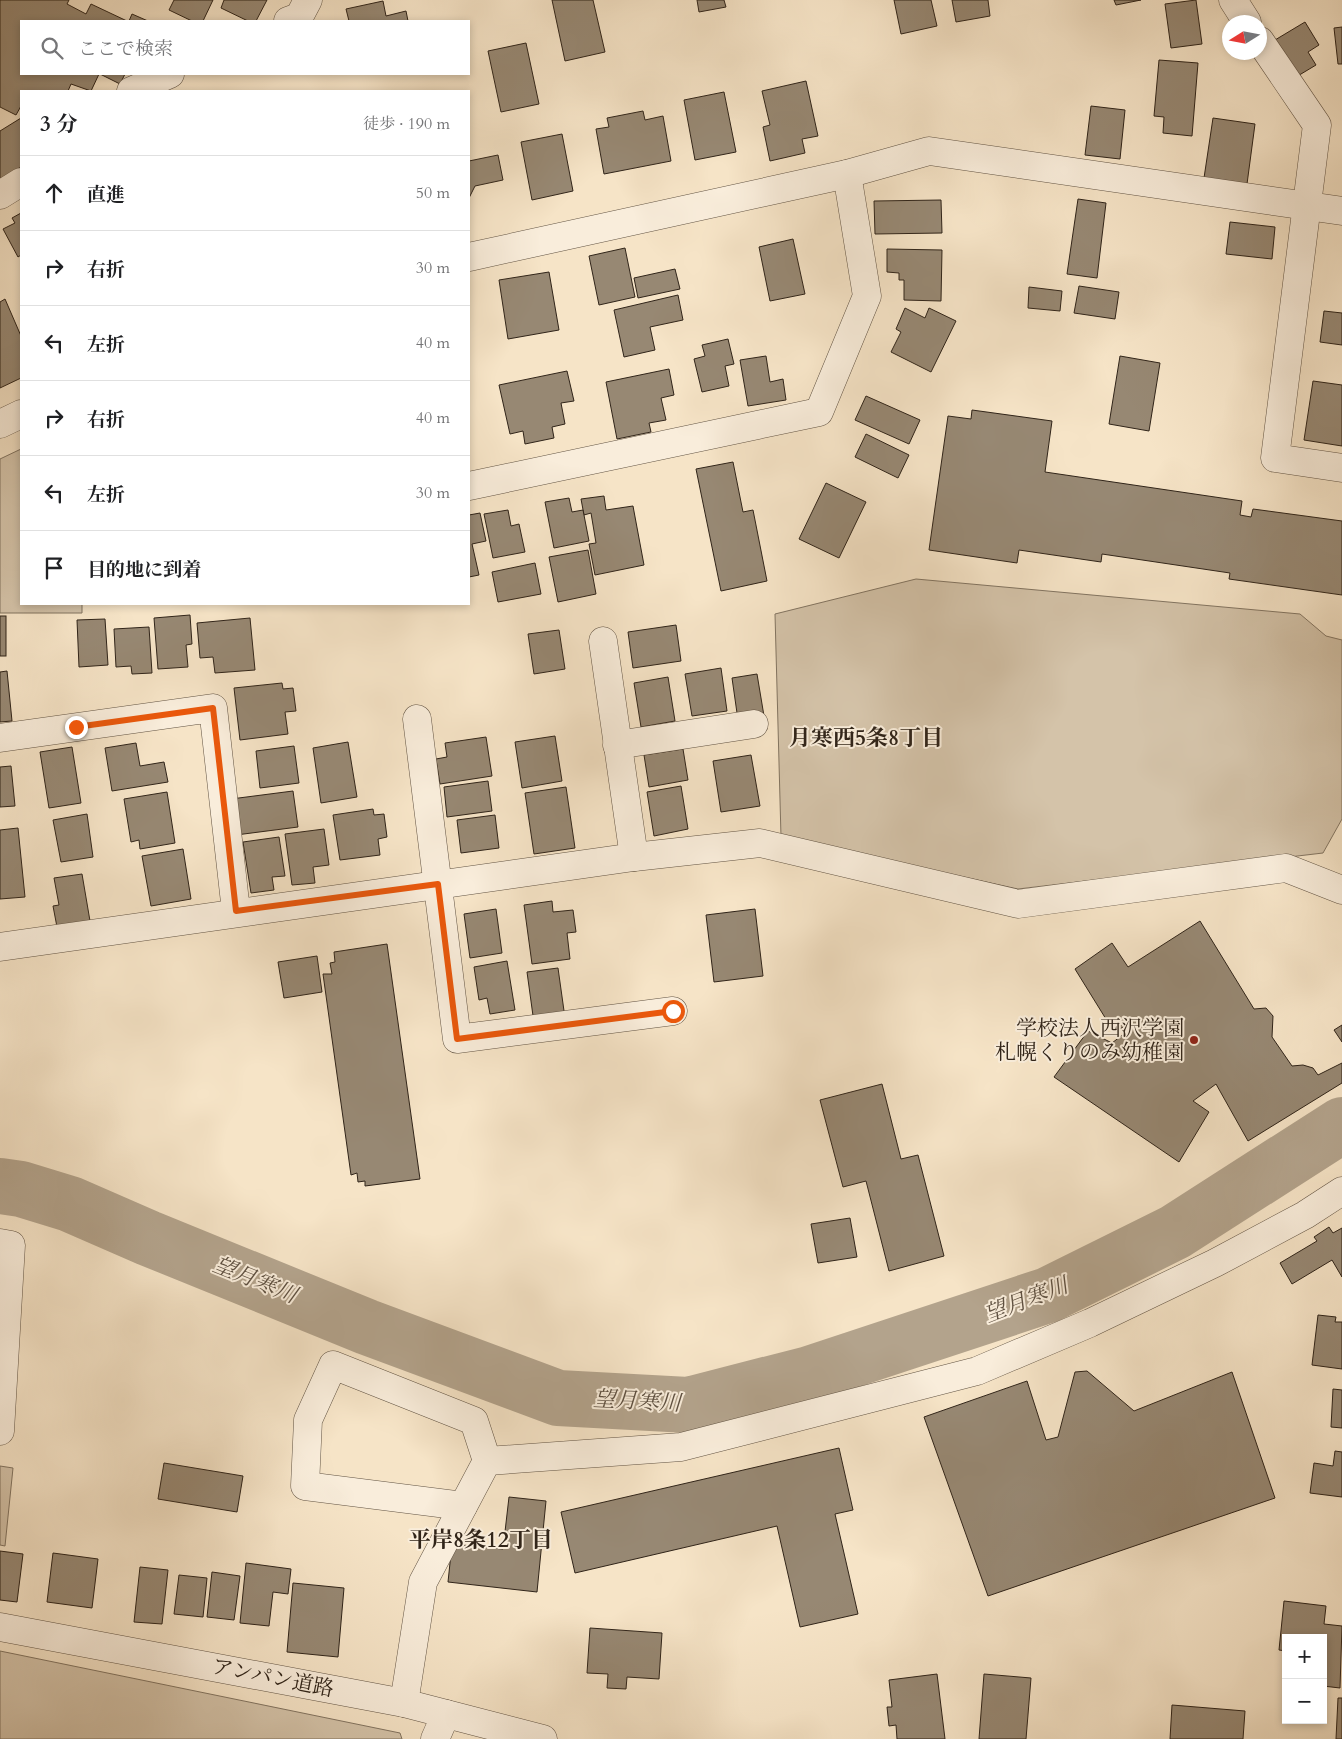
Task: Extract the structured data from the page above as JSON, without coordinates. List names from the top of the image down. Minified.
{"streets":{"street":["アンパン道路"]},"districts":["月寒西5条8丁目","平岸8条12丁目"],"water":["望月寒川"],"places":["学校法人西沢学園 札幌くりのみ幼稚園"],"north":"left","page":{"search":"ここで検索","heading":["3 分","徒歩 · 190 m"],"list":[["直進","50 m"],["右折","30 m"],["左折","40 m"],["右折","40 m"],["左折","30 m"],"目的地に到着"],"map_buttons":["+","−"]}}
